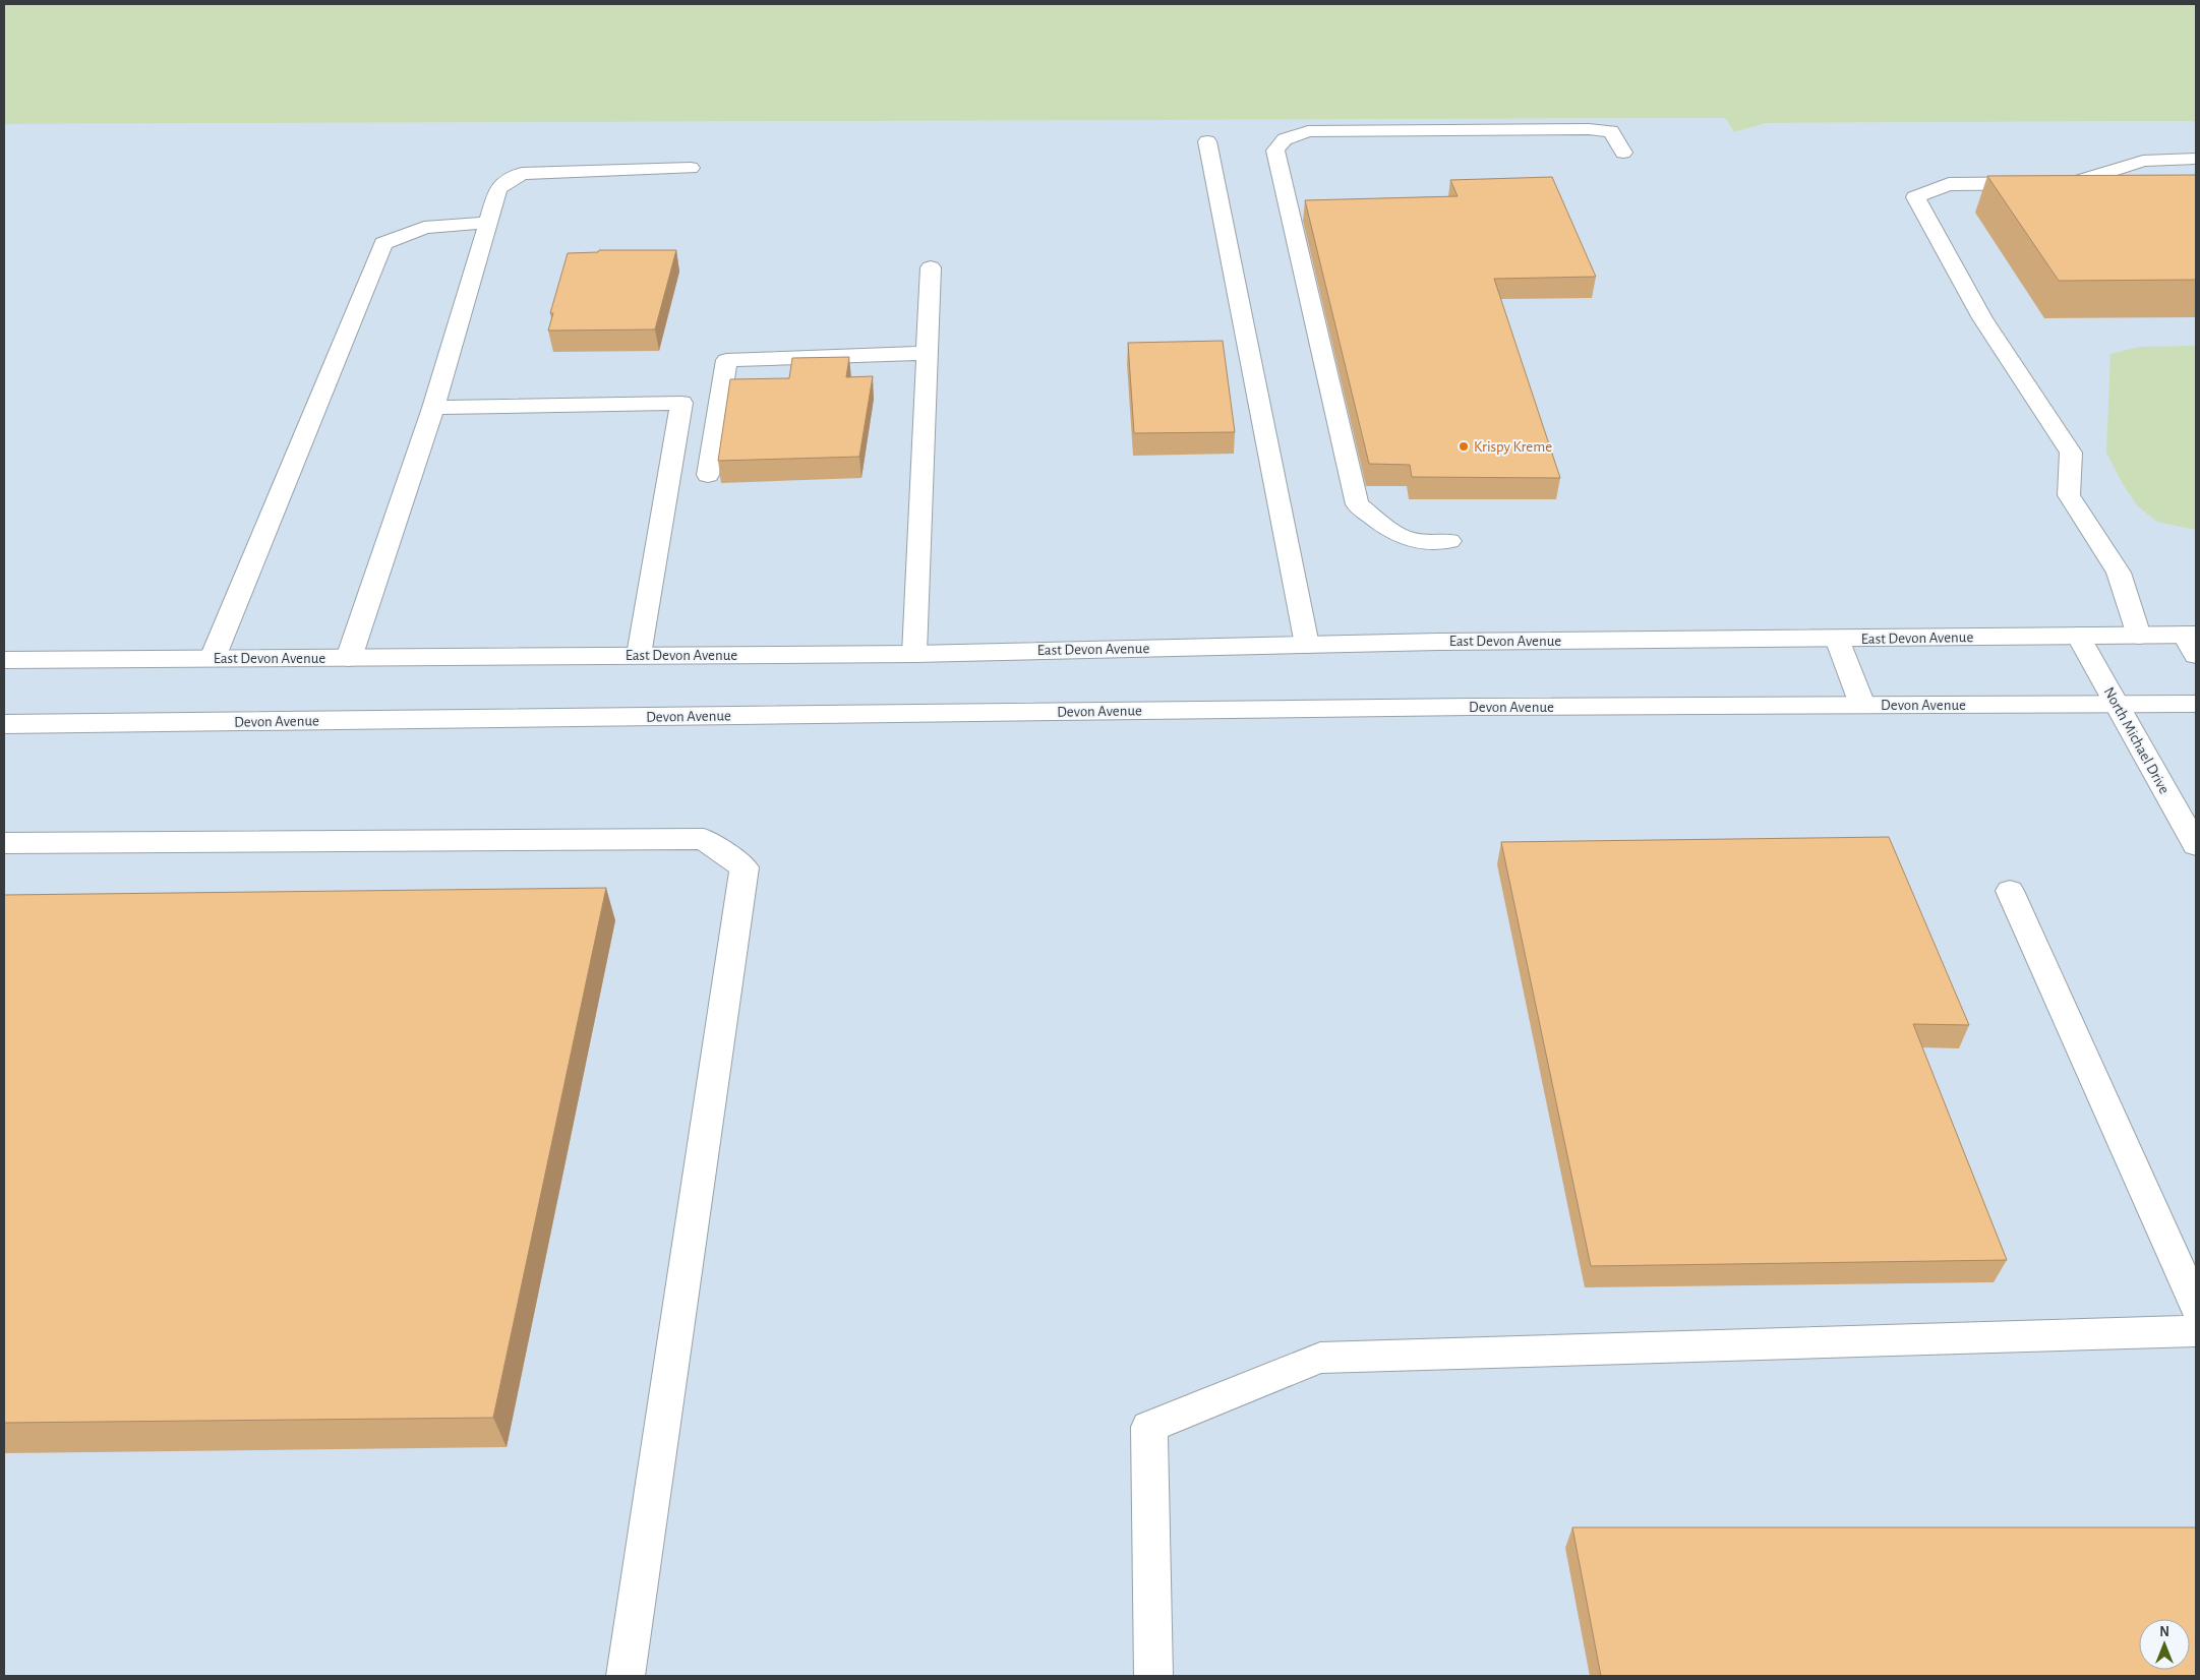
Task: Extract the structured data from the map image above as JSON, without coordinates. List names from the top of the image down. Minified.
{"streets":{"main road":["East Devon Avenue","Devon Avenue","North Michael Drive"]},"crossings":[["East Devon Avenue","North Michael Drive"],["Devon Avenue","North Michael Drive"]],"places":["Krispy Kreme"],"north":"top"}
